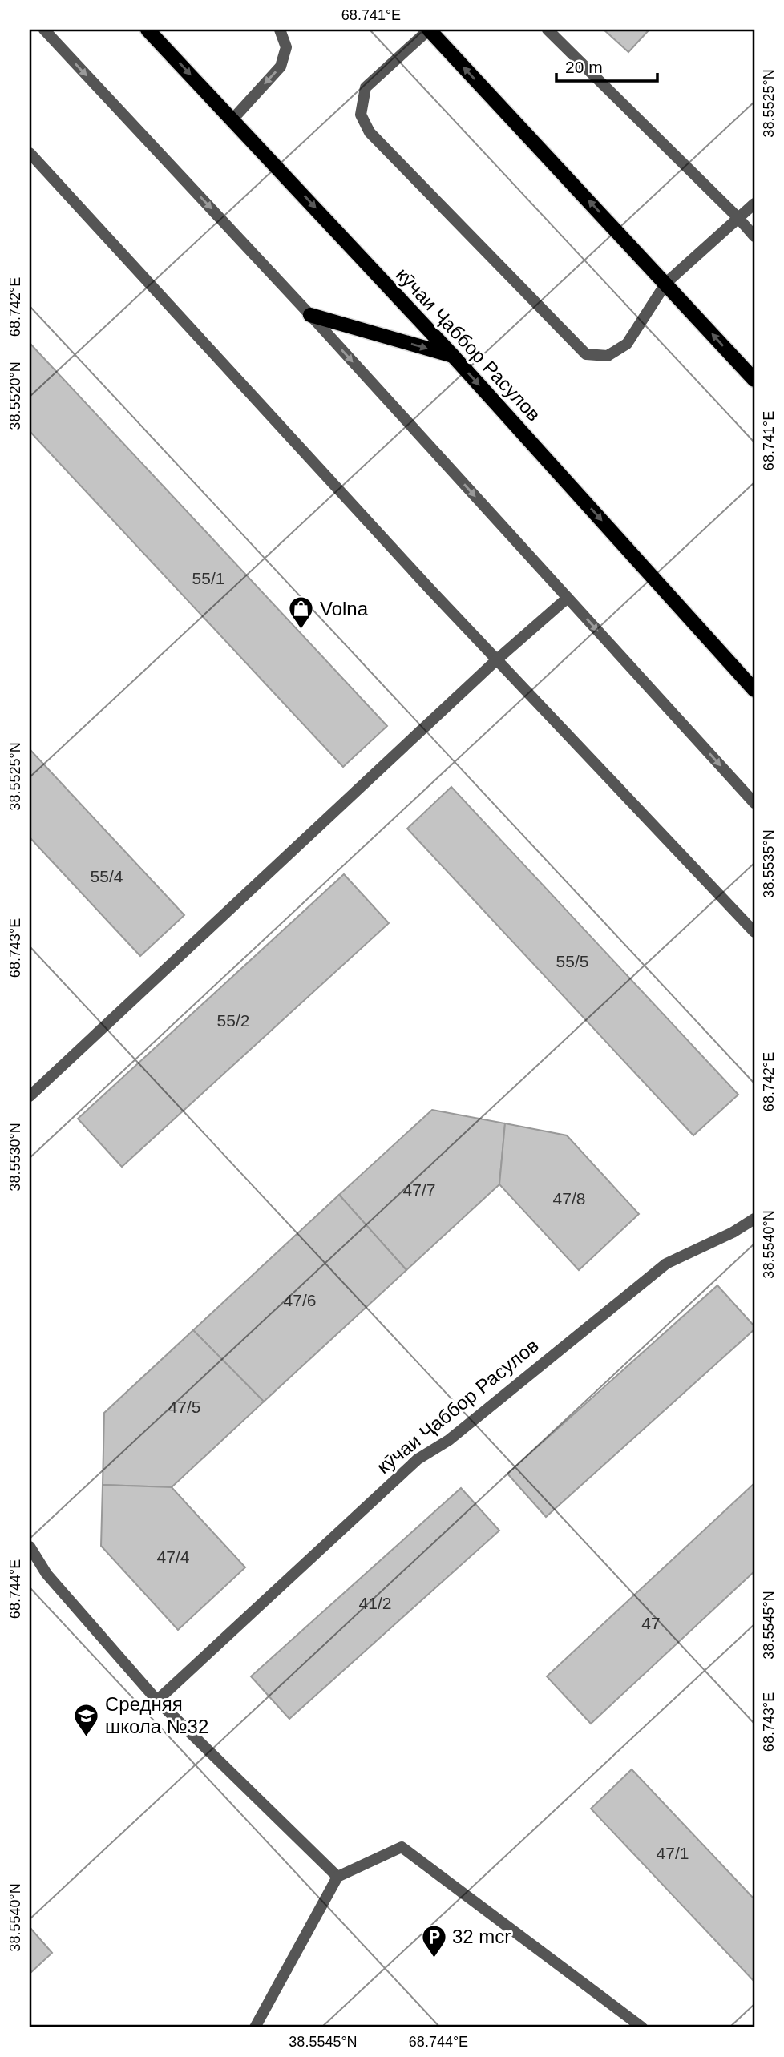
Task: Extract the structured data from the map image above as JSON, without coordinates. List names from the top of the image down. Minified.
{"streets":{"main road":["кӯчаи Ҷаббор Расулов"]},"one_way":["кӯчаи Ҷаббор Расулов"],"places":{"shop":["Volna"],"school or university":["Средняя школа №32"],"parking":["32 mcr"]},"house_numbers":["55/1","55/4","55/5","55/2","47/7","47/8","47/6","47/5","47/4","41/2","47","47/1"],"scale_bar":"20 m","coordinates":["68.741°E","38.5525°N","68.742°E","38.5520°N","38.5535°N","68.743°E","38.5530°N","38.5540°N","68.744°E","38.5545°N"]}
